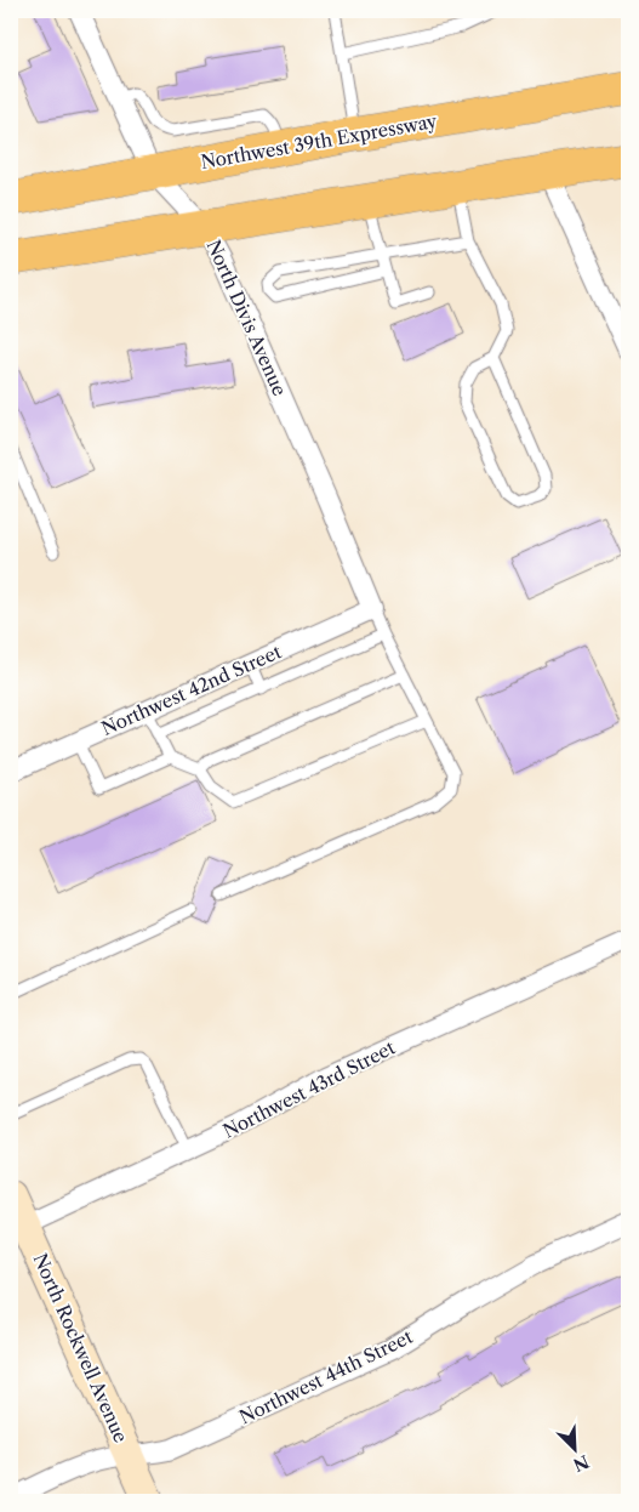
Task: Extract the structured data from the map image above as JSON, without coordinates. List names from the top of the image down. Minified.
{"streets":{"highway":["Northwest 39th Expressway"],"main road":["North Rockwell Avenue"],"street":["North Divis Avenue","Northwest 42nd Street","Northwest 43rd Street","Northwest 44th Street"]},"crossings":[["Northwest 39th Expressway","North Divis Avenue"],["North Divis Avenue","Northwest 42nd Street"],["Northwest 43rd Street","North Rockwell Avenue"],["North Rockwell Avenue","Northwest 44th Street"]],"north":"bottom right"}
